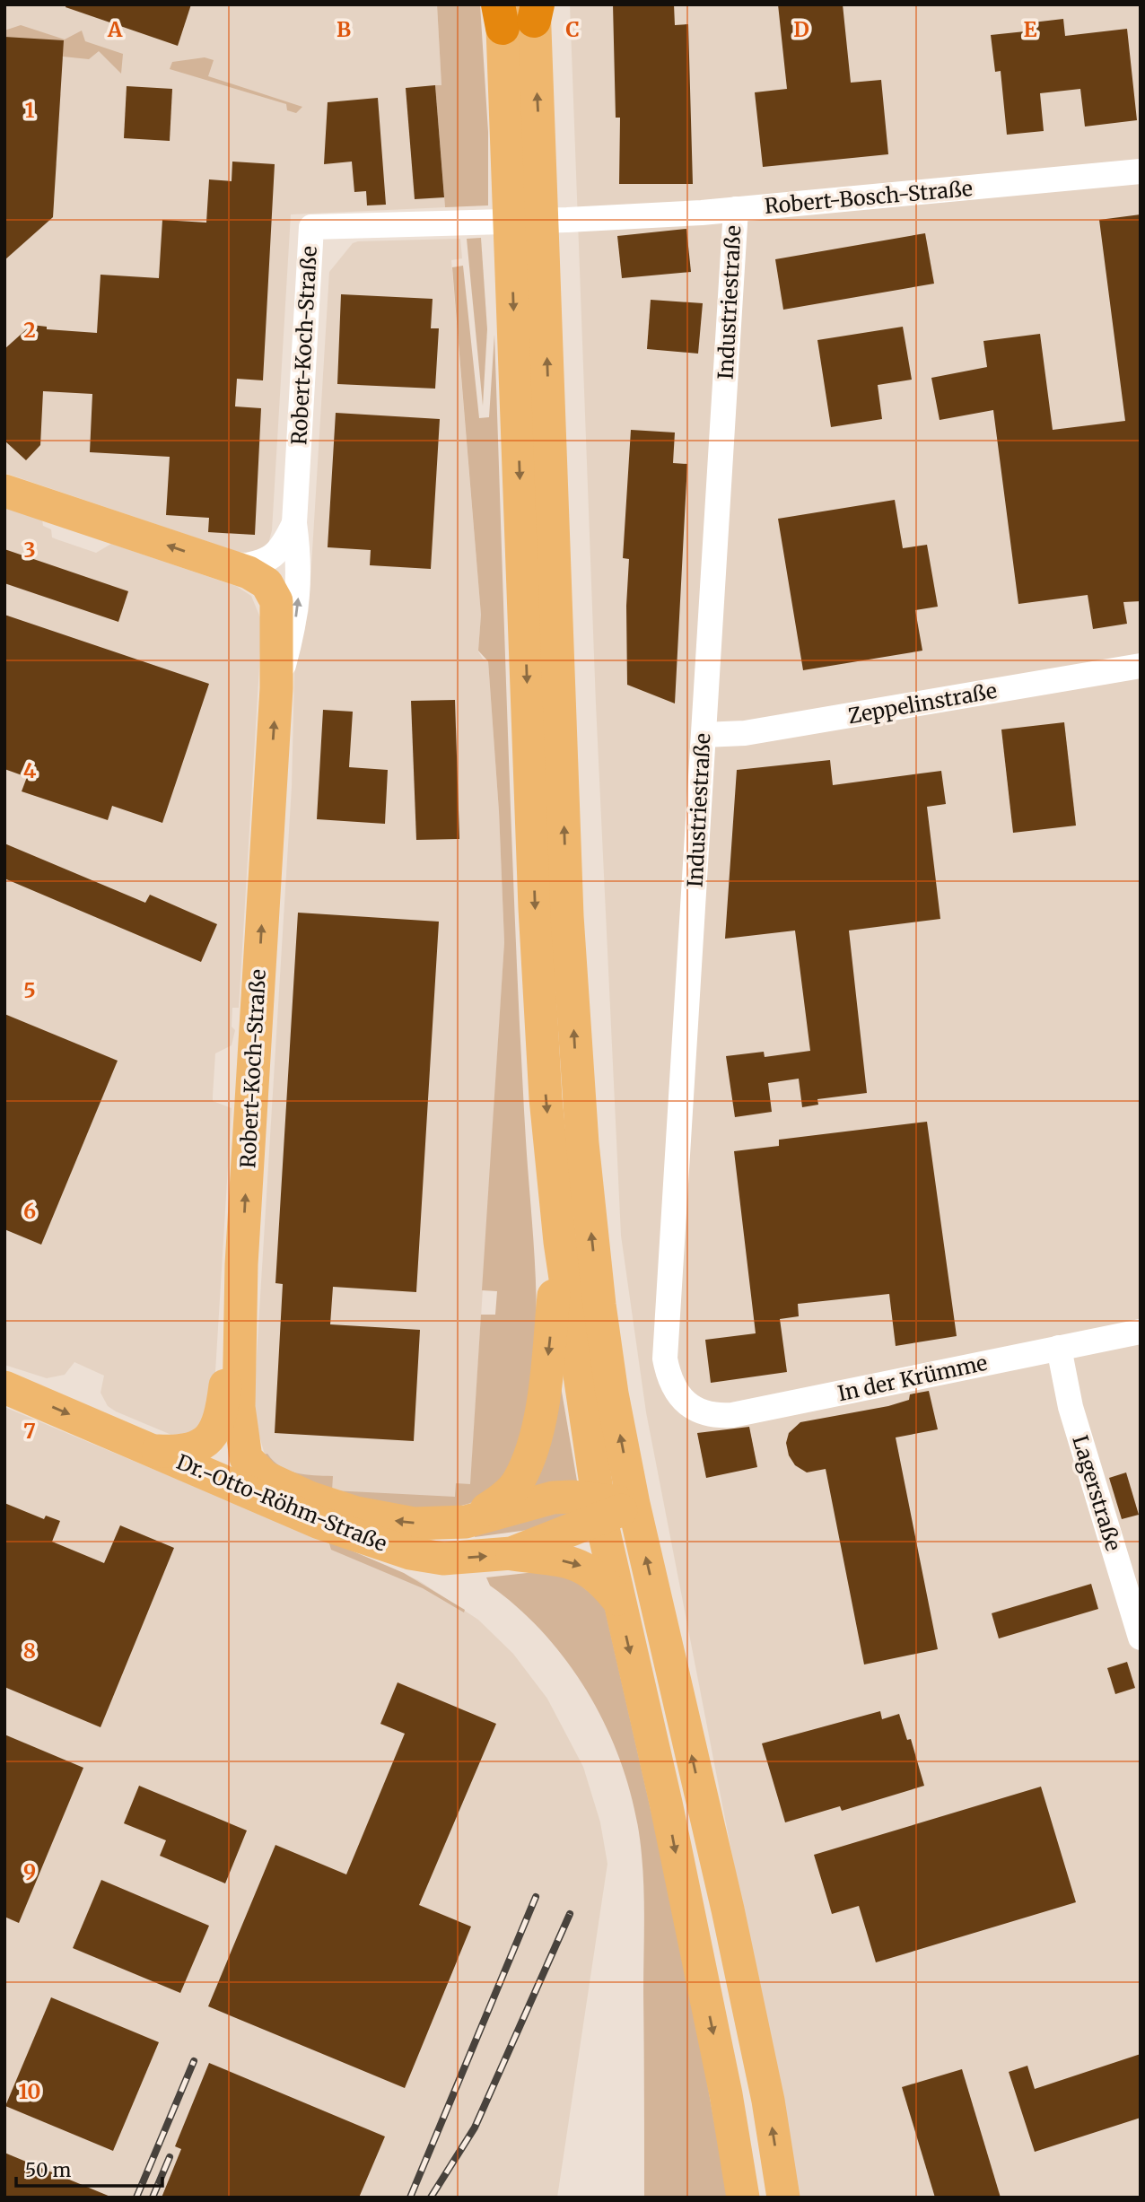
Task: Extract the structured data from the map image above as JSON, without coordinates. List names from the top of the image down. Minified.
{"streets":{"main road":["Robert-Koch-Straße","Dr.-Otto-Röhm-Straße"],"street":["Robert-Bosch-Straße","Industriestraße","Zeppelinstraße","In der Krümme","Lagerstraße"]},"crossings":[["Robert-Bosch-Straße","Industriestraße"],["Robert-Bosch-Straße","Robert-Koch-Straße"],["Industriestraße","Zeppelinstraße"],["Industriestraße","In der Krümme"],["Robert-Koch-Straße","Dr.-Otto-Röhm-Straße"],["In der Krümme","Lagerstraße"]],"one_way":["Robert-Koch-Straße"],"scale_bar":"50 m","grid":{"columns":["A","B","C","D","E"],"rows":["1","2","3","4","5","6","7","8","9","10"]}}
